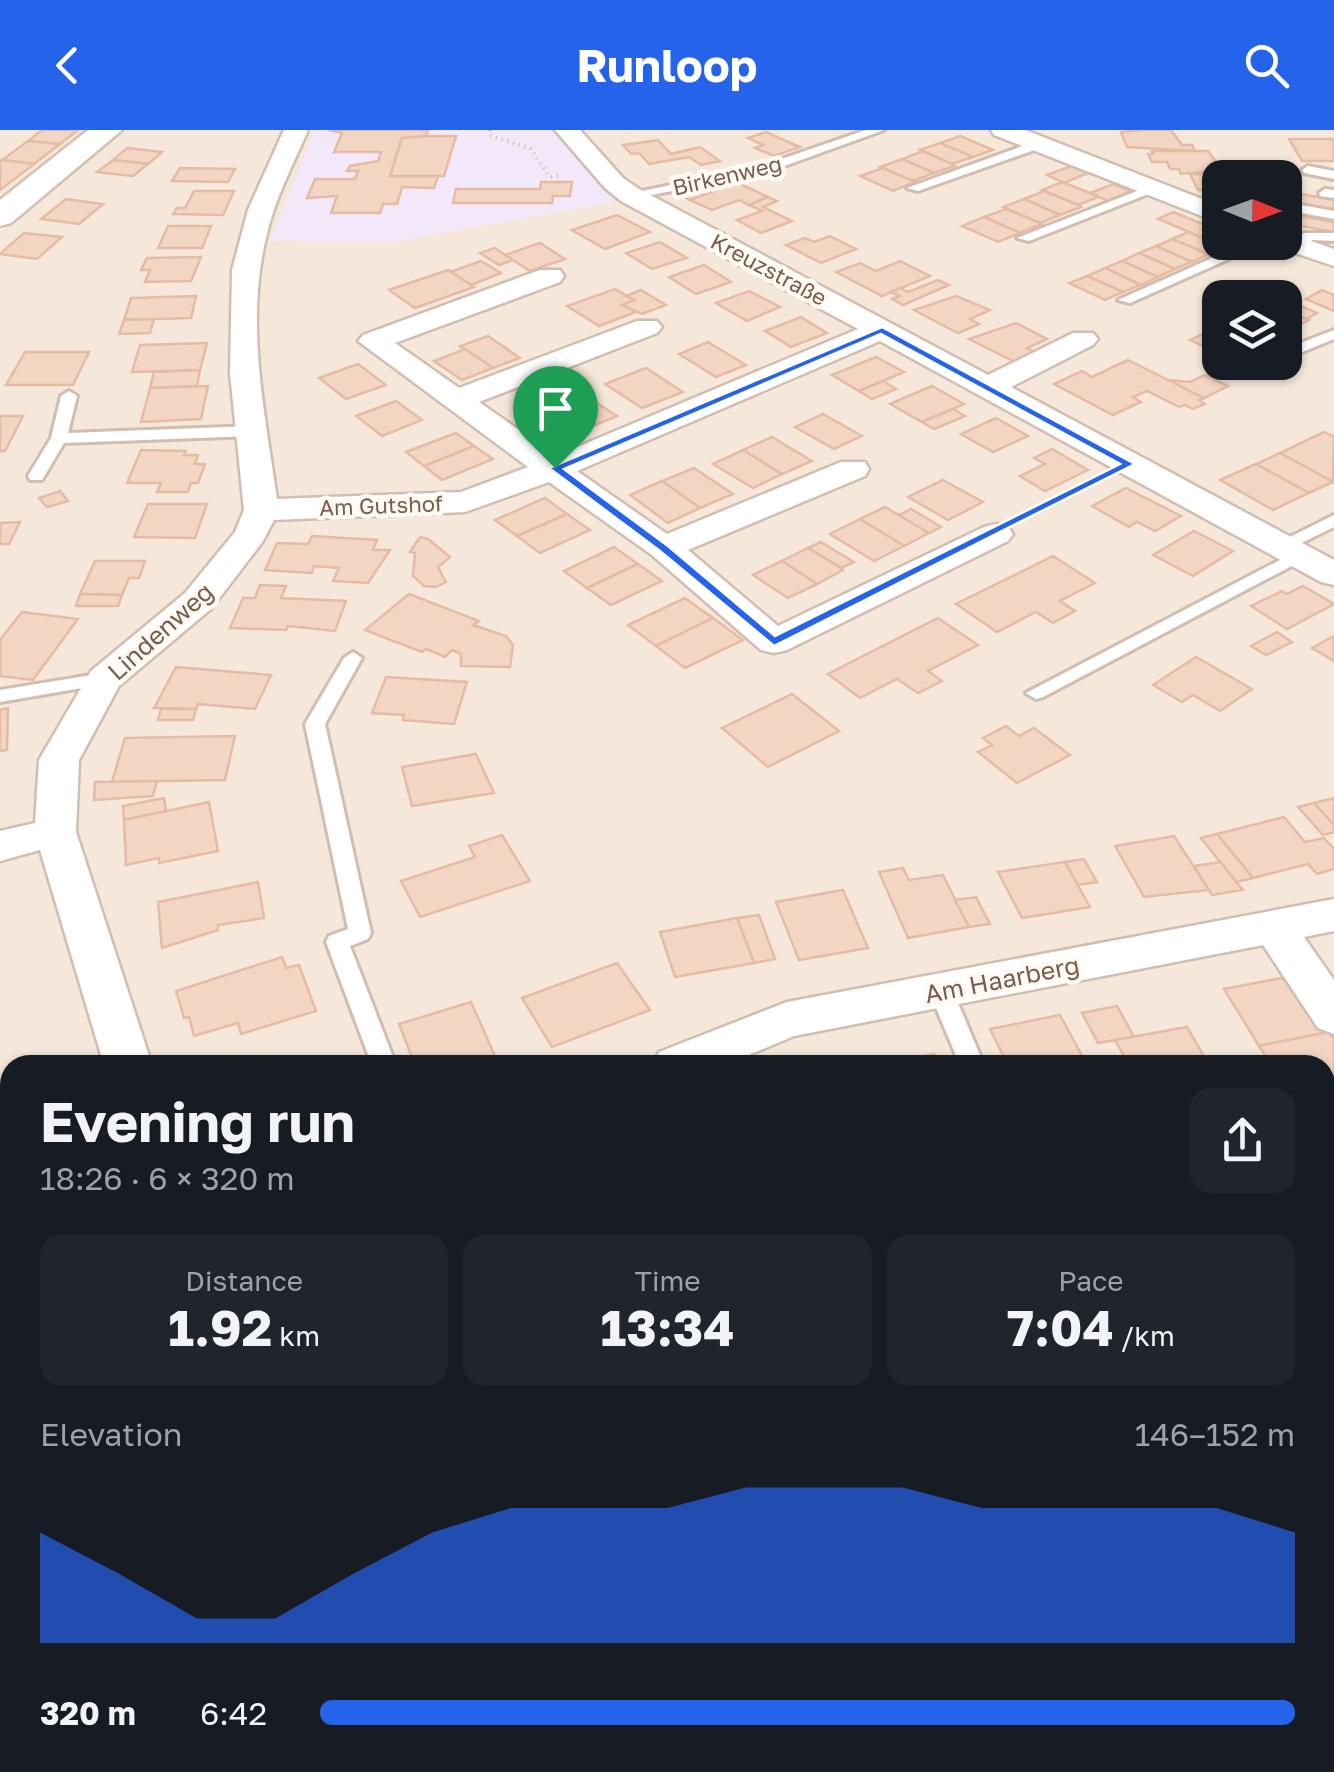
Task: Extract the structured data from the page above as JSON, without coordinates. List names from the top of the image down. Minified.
{"streets":{"street":["Kreuzstraße","Am Gutshof","Lindenweg","Am Haarberg"],"lane":["Birkenweg"]},"crossings":[["Birkenweg","Kreuzstraße"],["Kreuzstraße","Am Gutshof"],["Am Gutshof","Lindenweg"]],"north":"right","page":{"header":"Runloop","heading":["Evening run","18:26 · 6 × 320 m"],"stats":[["Distance","1.92 km"],["Time","13:34"],["Pace","7:04 /km"]],"chart":["Elevation","146–152 m"],"list":[{"name":"320 m","note":"6:42"}]}}
